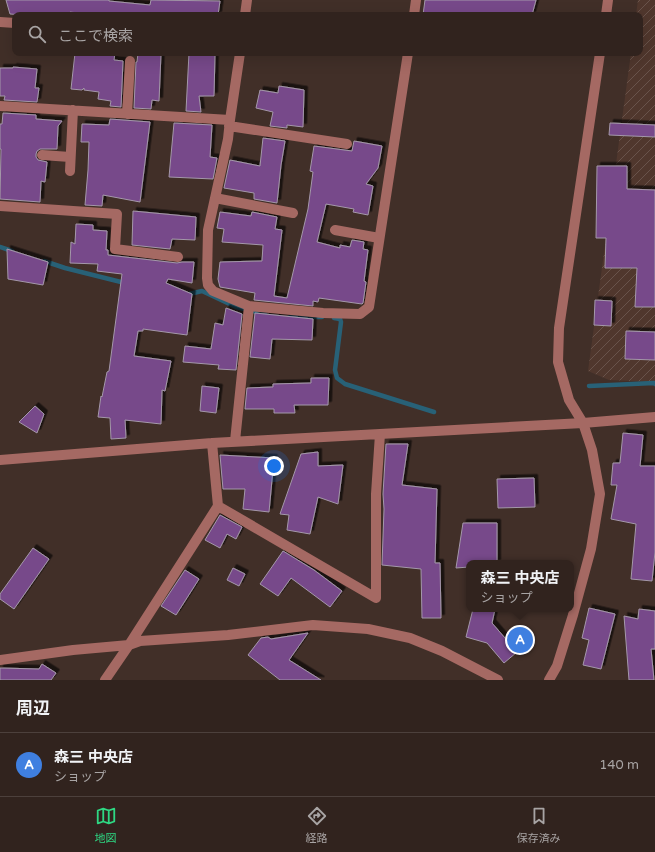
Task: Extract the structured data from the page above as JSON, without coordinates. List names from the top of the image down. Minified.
{"page":{"search":"ここで検索","popup":["森三 中央店","ショップ"],"pins":"A","heading":"周辺","list":[{"mark":"A","name":"森三 中央店","note":"ショップ","value":"140 m"}],"nav":["地図","経路","保存済み"]}}
